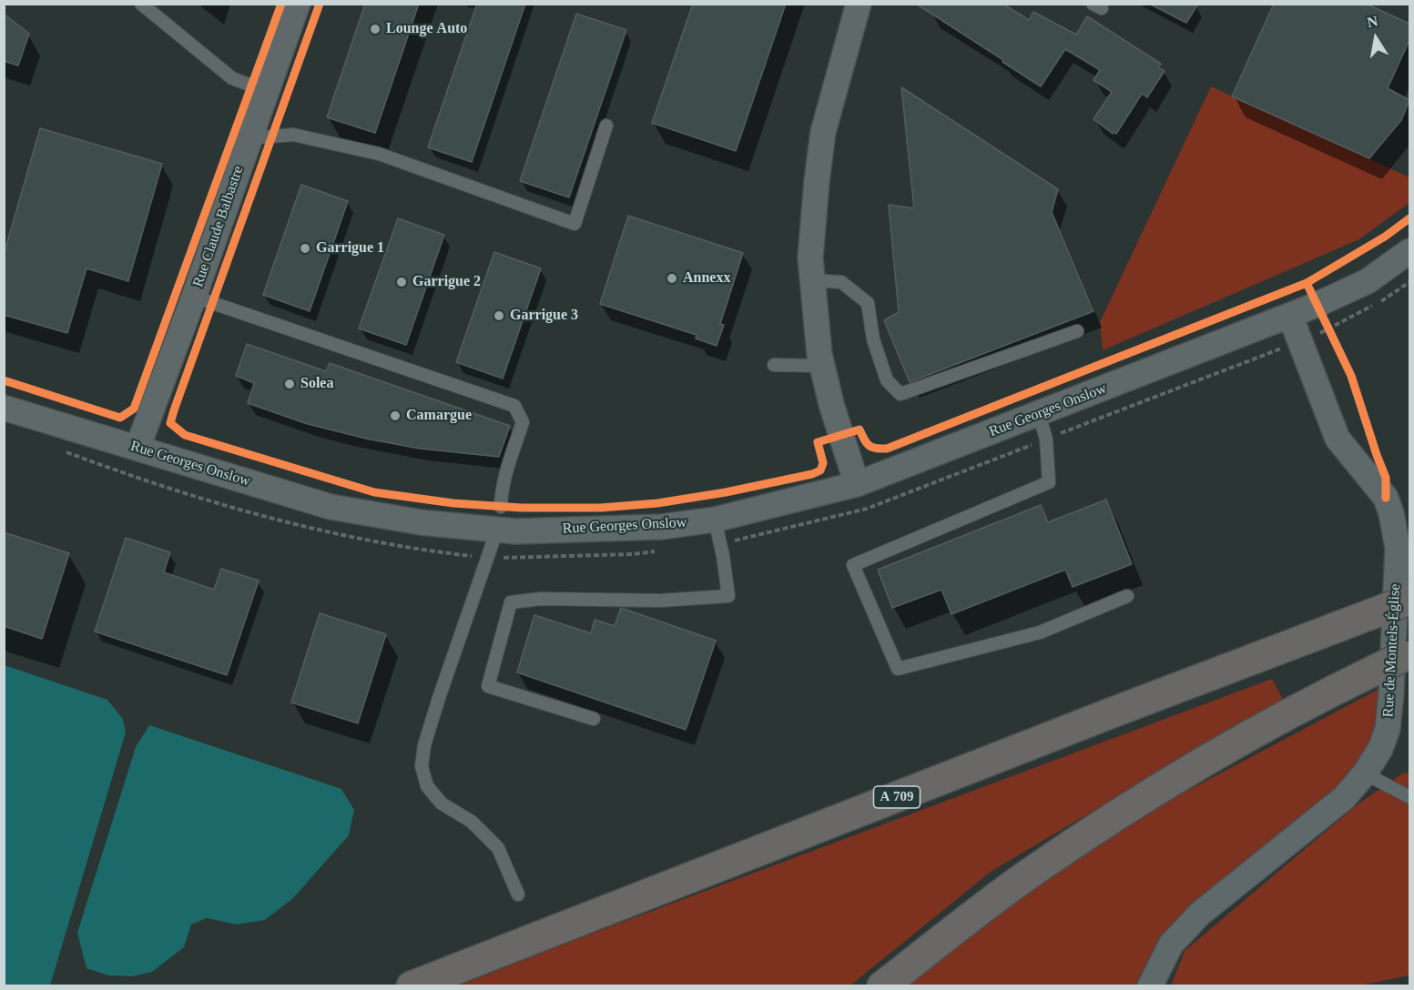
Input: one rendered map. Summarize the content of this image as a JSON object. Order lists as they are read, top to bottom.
{
  "streets": {
    "highway": ["A 709"],
    "street": ["Rue Claude Balbastre", "Rue Georges Onslow", "Rue de Montels-Église"]
  },
  "crossings": [
    ["Rue Claude Balbastre", "Rue Georges Onslow"],
    ["Rue Georges Onslow", "Rue de Montels-Église"]
  ],
  "places": [
    "Lounge Auto",
    "Garrigue 1",
    "Annexx",
    "Garrigue 2",
    "Garrigue 3",
    "Solea",
    "Camargue"
  ],
  "north": "top"
}
